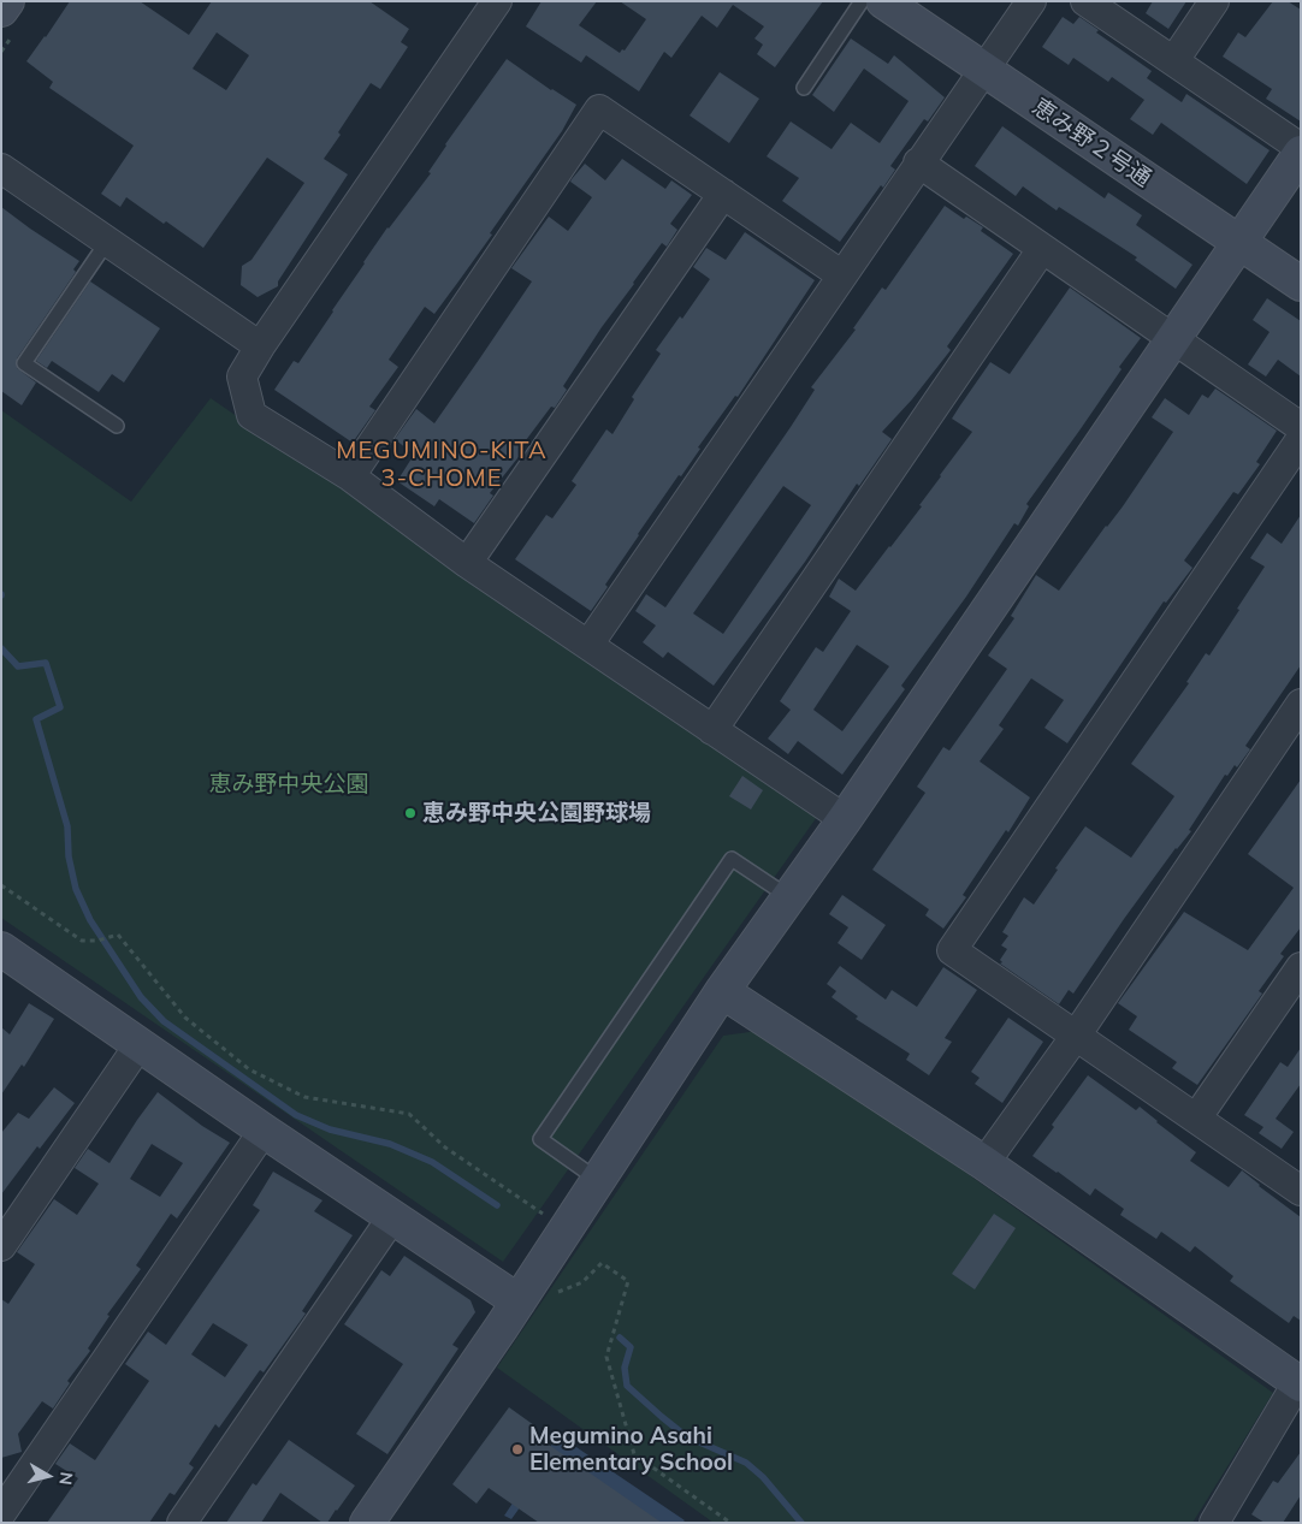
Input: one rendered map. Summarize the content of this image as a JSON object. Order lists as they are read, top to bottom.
{
  "streets": {
    "street": ["恵み野２号通"]
  },
  "districts": ["MEGUMINO-KITA 3-CHOME"],
  "parks": ["恵み野中央公園"],
  "places": ["恵み野中央公園野球場", "Megumino Asahi Elementary School"],
  "north": "right"
}
